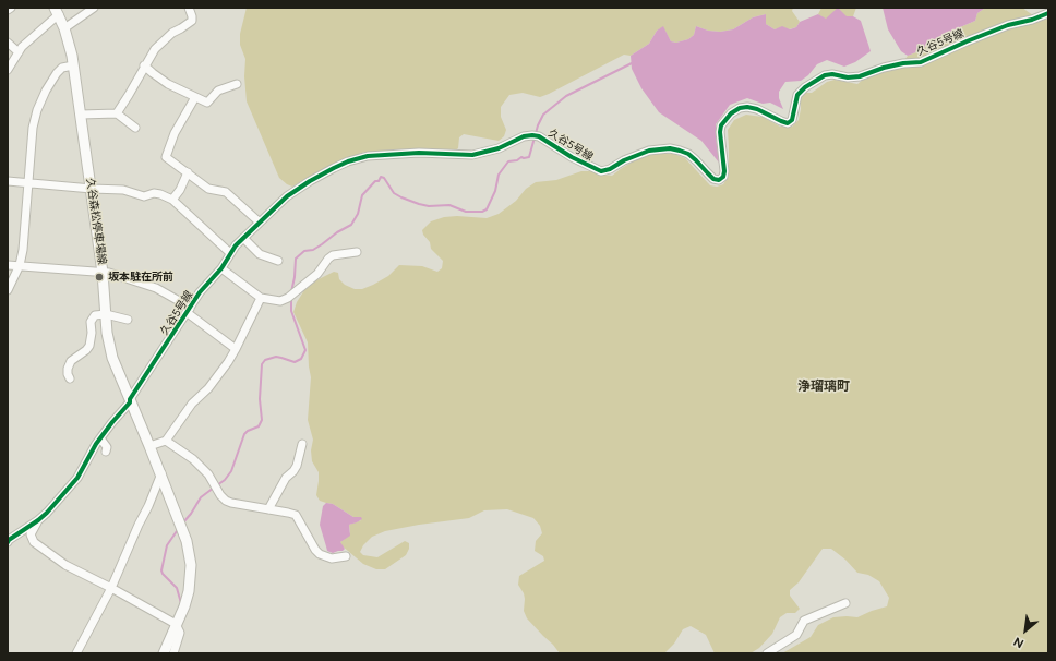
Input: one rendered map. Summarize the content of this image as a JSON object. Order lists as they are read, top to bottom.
{
  "streets": {
    "main road": ["久谷森松停車場線"],
    "street": ["久谷5号線"]
  },
  "crossings": [
    ["久谷5号線", "久谷森松停車場線"]
  ],
  "districts": ["浄瑠璃町"],
  "places": ["坂本駐在所前"],
  "north": "bottom left"
}
